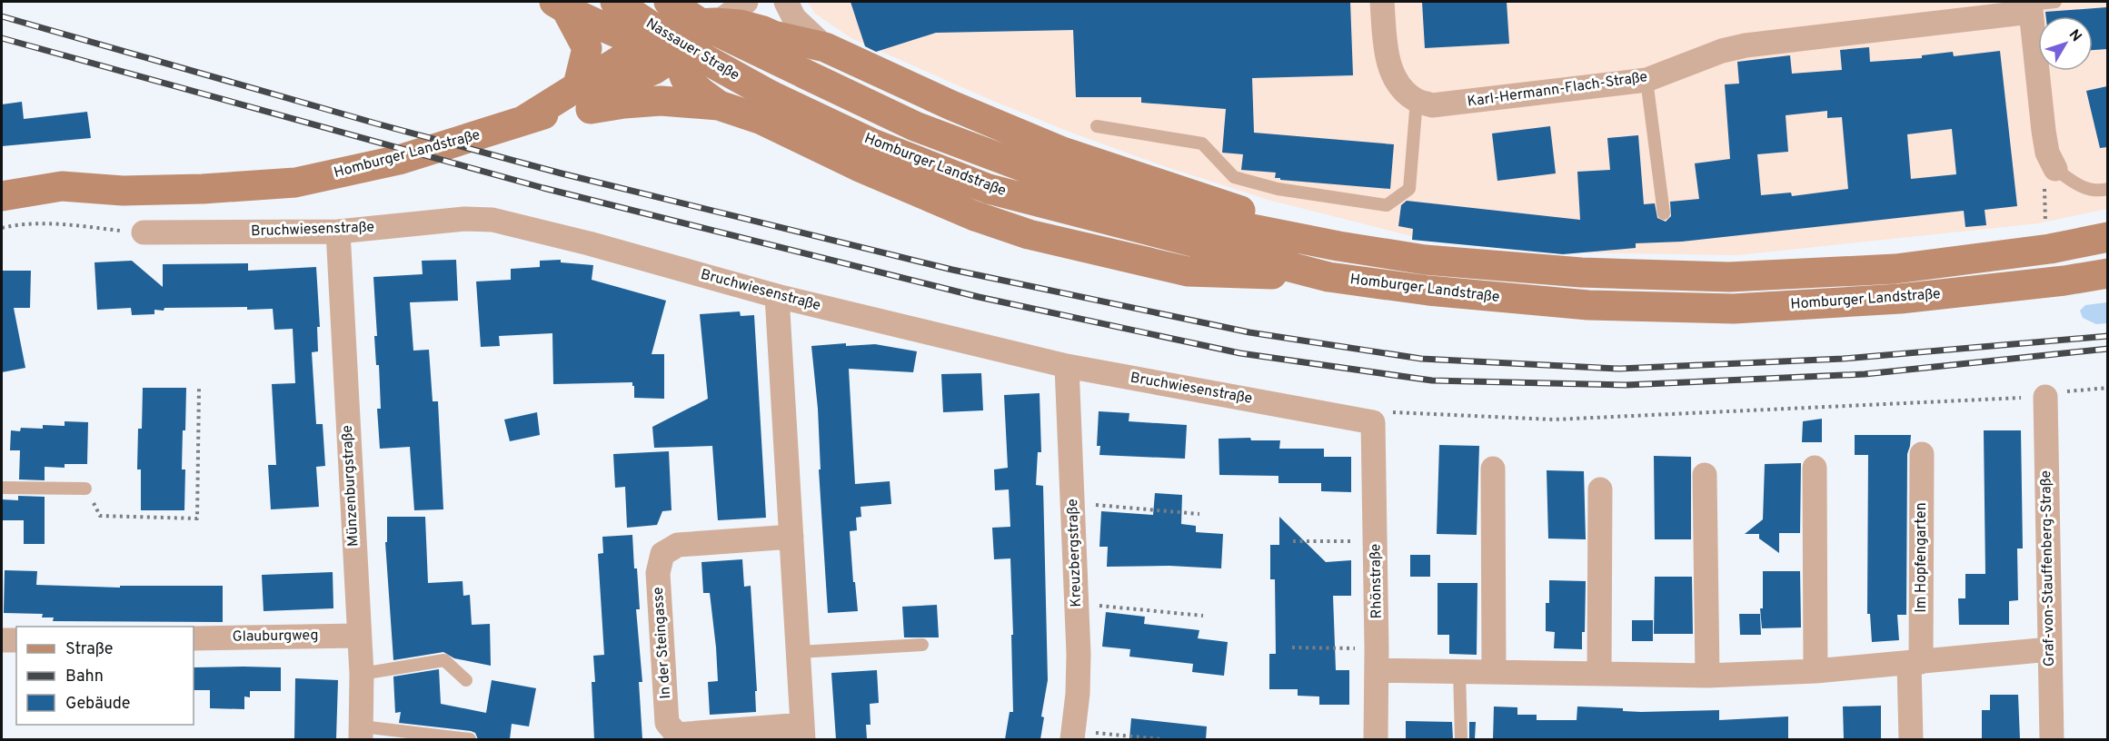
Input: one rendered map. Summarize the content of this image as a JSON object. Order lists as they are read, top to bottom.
{
  "streets": {
    "main road": ["Nassauer Straße", "Homburger Landstraße"],
    "street": [
      "Karl-Hermann-Flach-Straße",
      "Bruchwiesenstraße",
      "Münzenburgstraße",
      "Kreuzbergstraße",
      "Im Hopfengarten",
      "Graf-von-Stauffenberg-Straße",
      "Rhönstraße",
      "Glauburgweg",
      "In der Steingasse"
    ]
  },
  "crossings": [
    ["Nassauer Straße", "Homburger Landstraße"],
    ["Bruchwiesenstraße", "Münzenburgstraße"],
    ["Bruchwiesenstraße", "Kreuzbergstraße"],
    ["Bruchwiesenstraße", "Rhönstraße"],
    ["Bruchwiesenstraße", "In der Steingasse"],
    ["Münzenburgstraße", "Glauburgweg"]
  ],
  "legend": ["Straße", "Bahn", "Gebäude"],
  "north": "top right"
}
